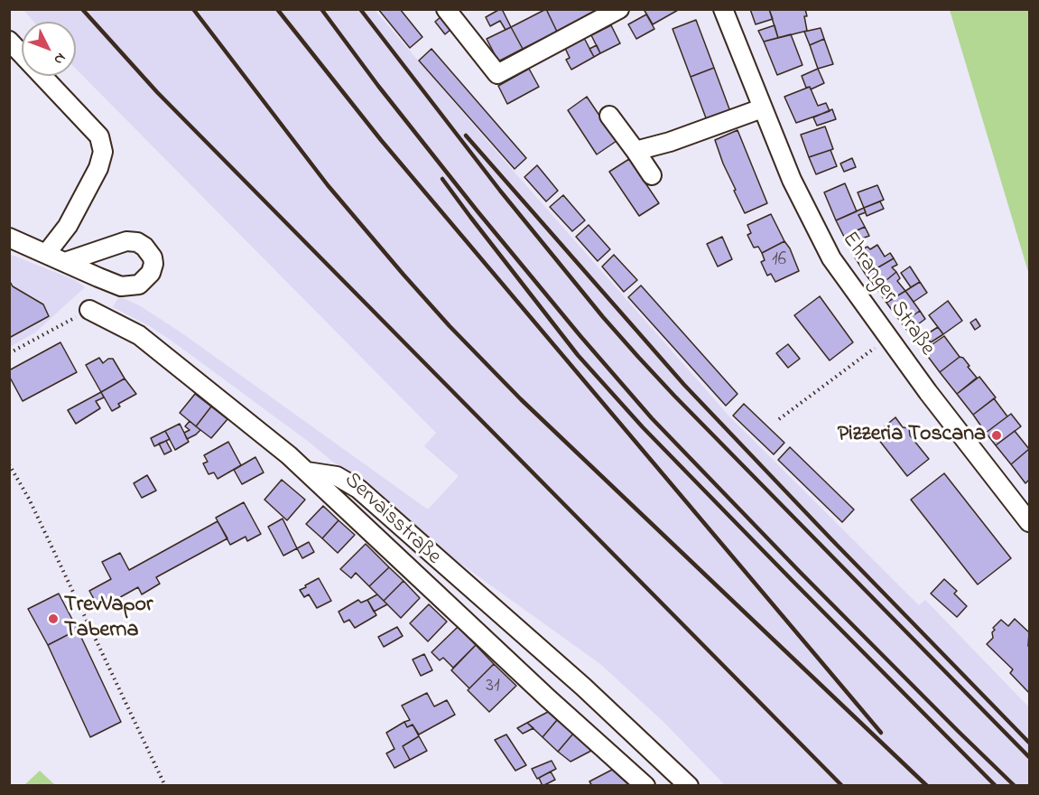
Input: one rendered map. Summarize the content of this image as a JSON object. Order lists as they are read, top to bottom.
{
  "streets": {
    "street": ["Ehranger Straße", "Servaisstraße"]
  },
  "places": ["Pizzeria Toscana", "TrevVapor Taberna"],
  "house_numbers": ["16", "31"],
  "north": "bottom right"
}
